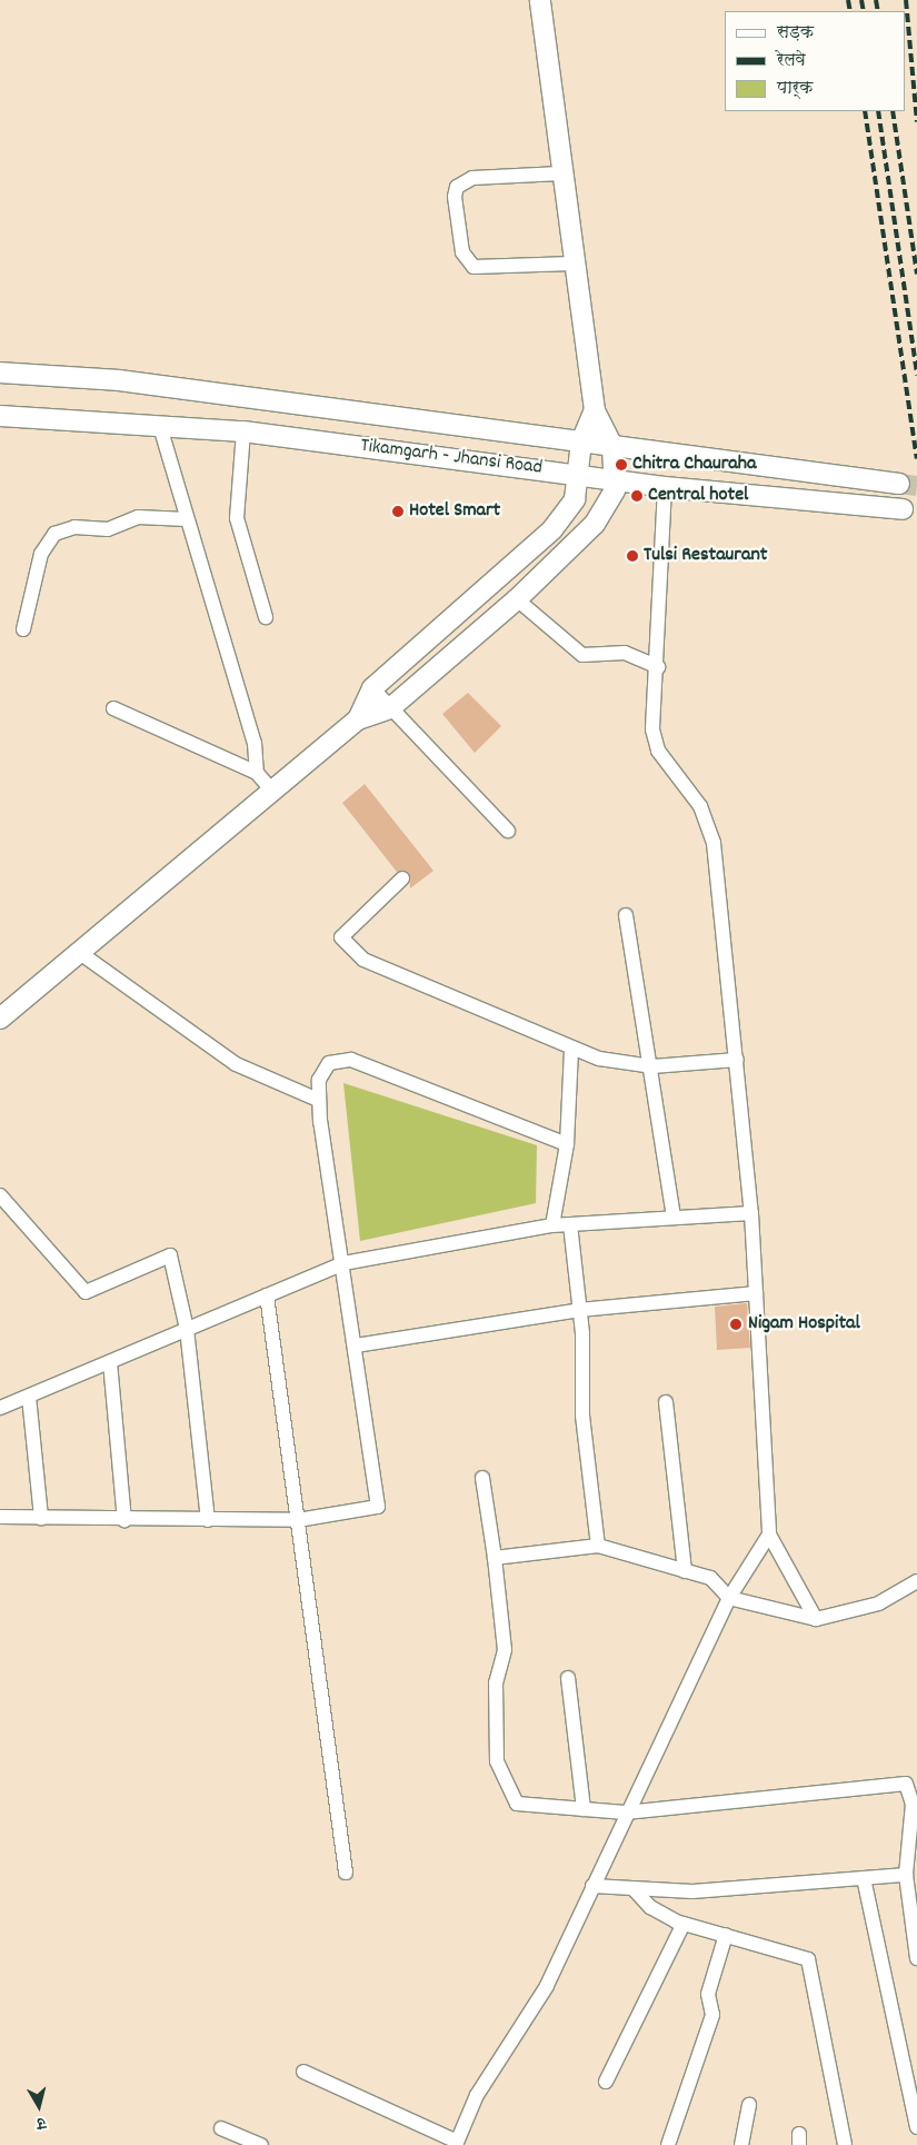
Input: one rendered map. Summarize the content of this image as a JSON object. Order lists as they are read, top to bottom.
{
  "streets": {
    "street": ["Tikamgarh - Jhansi Road"]
  },
  "places": [
    "Chitra Chauraha",
    "Central hotel",
    "Hotel Smart",
    "Tulsi Restaurant",
    "Nigam Hospital"
  ],
  "legend": ["सड़क", "रेलवे", "पार्क"],
  "north": "bottom"
}
